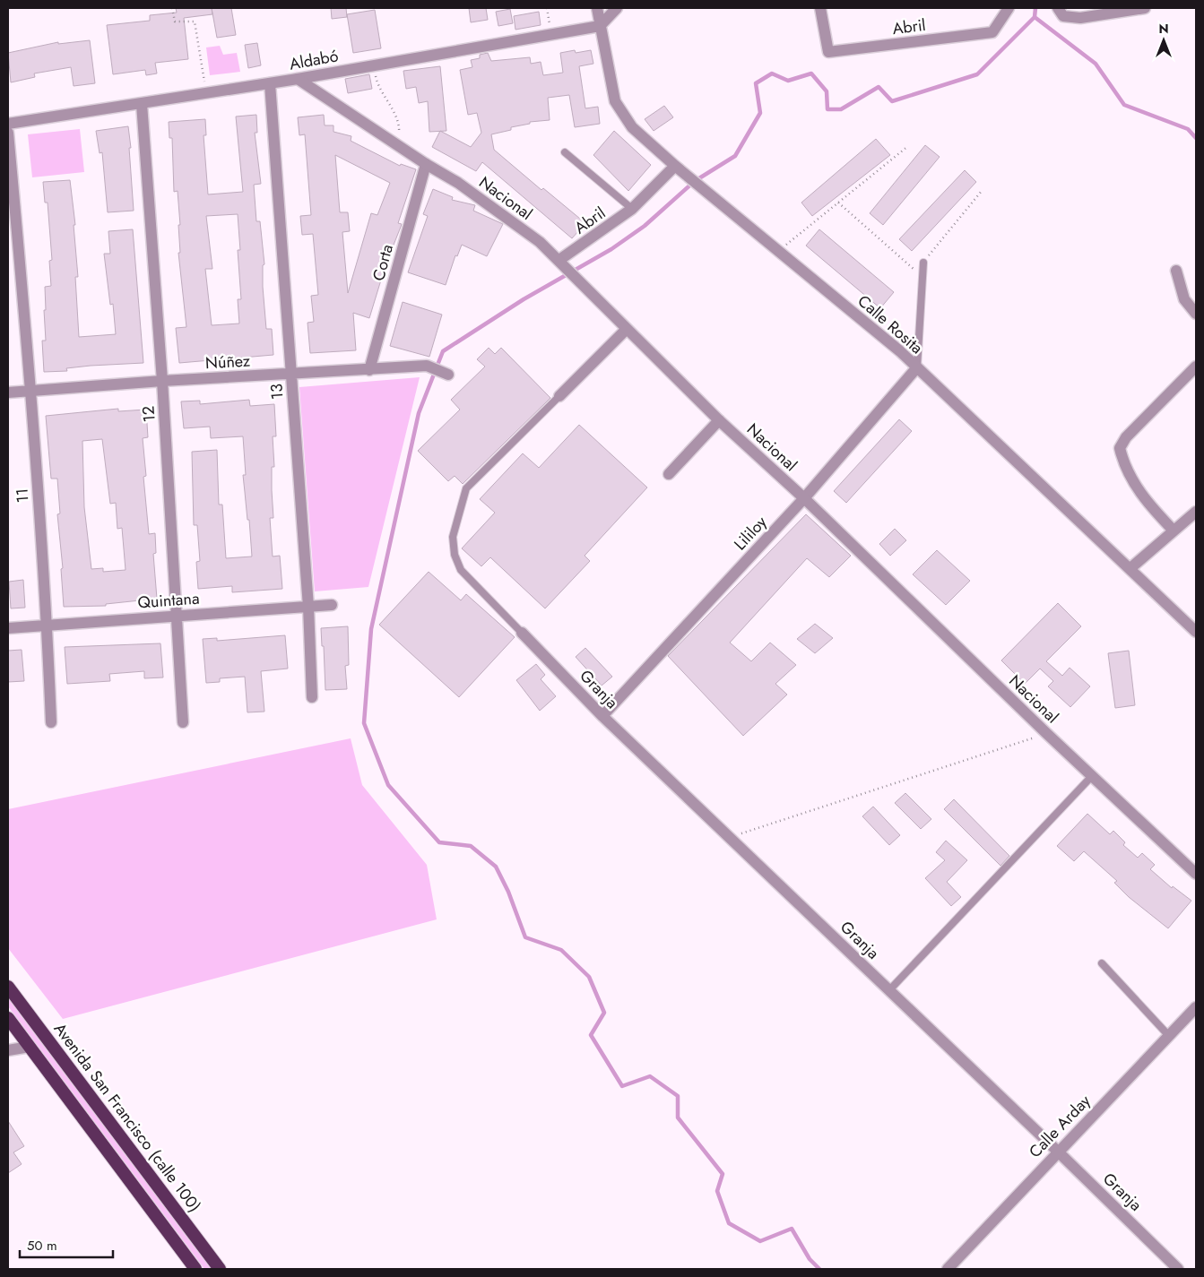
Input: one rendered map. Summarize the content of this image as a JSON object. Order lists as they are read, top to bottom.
{
  "streets": {
    "highway": ["Avenida San Francisco (calle 100)"],
    "street": [
      "Abril",
      "Aldabó",
      "Nacional",
      "Corta",
      "Calle Rosita",
      "Núñez",
      "13",
      "12",
      "11",
      "Lililoy",
      "Quintana",
      "Granja",
      "Calle Arday"
    ]
  },
  "crossings": [
    ["Abril", "Nacional"],
    ["Abril", "Calle Rosita"],
    ["Aldabó", "Nacional"],
    ["Aldabó", "Calle Rosita"],
    ["Aldabó", "13"],
    ["Aldabó", "12"],
    ["Nacional", "Corta"],
    ["Nacional", "Lililoy"],
    ["Corta", "Núñez"],
    ["Calle Rosita", "Lililoy"],
    ["Núñez", "13"],
    ["Núñez", "12"],
    ["Núñez", "11"],
    ["13", "Quintana"],
    ["12", "Quintana"],
    ["11", "Quintana"],
    ["Lililoy", "Granja"],
    ["Granja", "Calle Arday"]
  ],
  "scale_bar": "50 m",
  "north": "top"
}
